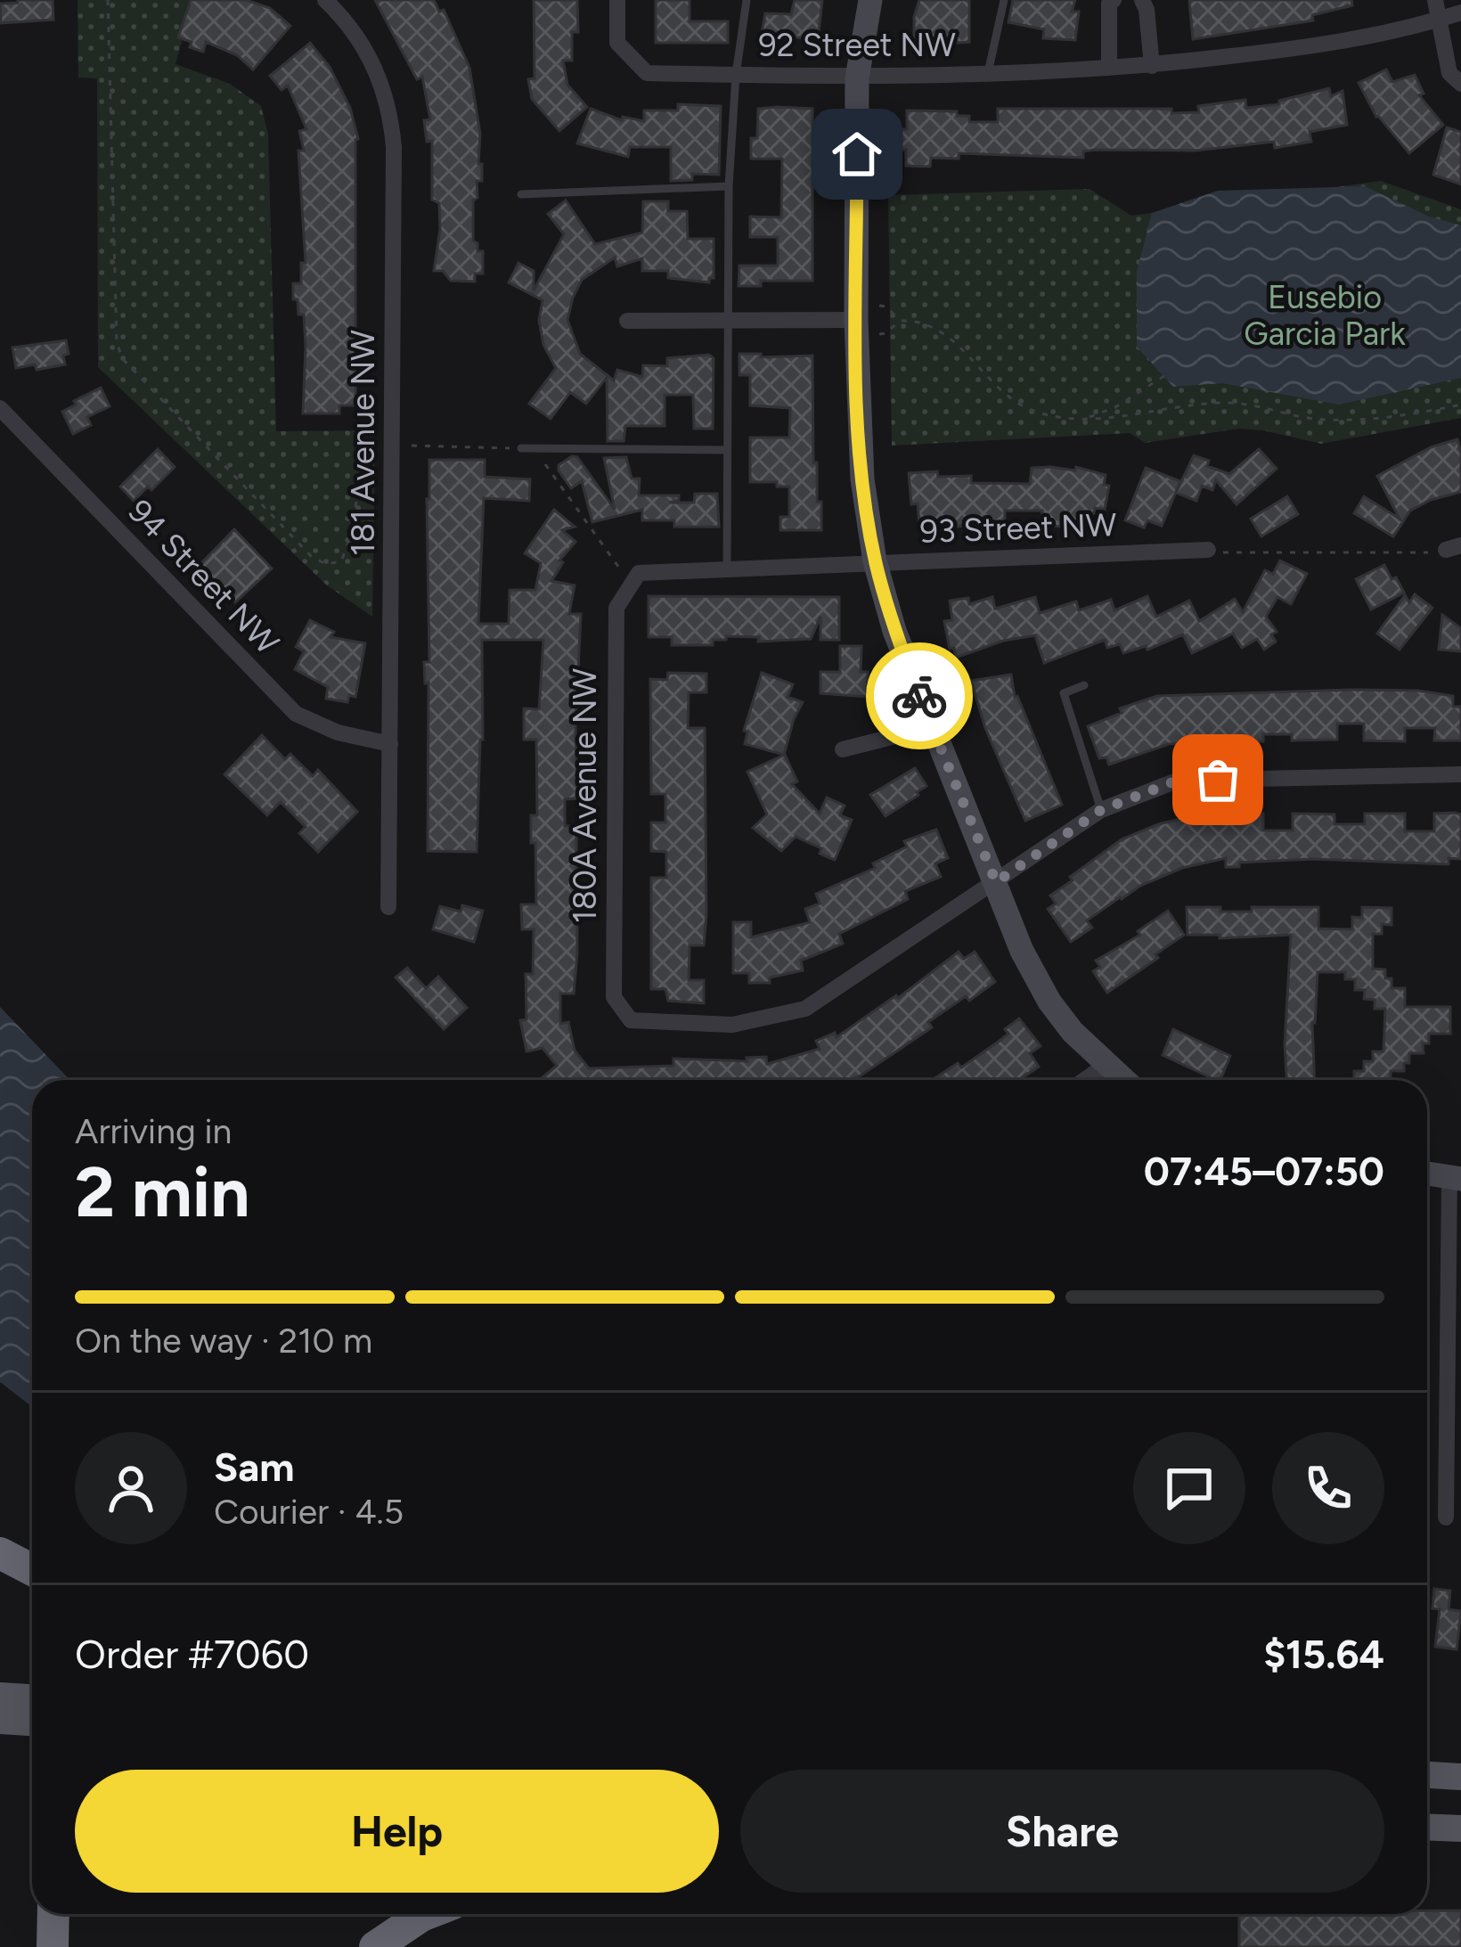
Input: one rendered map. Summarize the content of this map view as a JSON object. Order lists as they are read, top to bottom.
{
  "streets": {
    "street": [
      "92 Street NW",
      "181 Avenue NW",
      "93 Street NW",
      "94 Street NW",
      "180A Avenue NW"
    ]
  },
  "crossings": [
    ["181 Avenue NW", "94 Street NW"],
    ["93 Street NW", "180A Avenue NW"]
  ],
  "parks": ["Eusebio Garcia Park"],
  "page": {
    "heading": ["2 min", "Arriving in", "07:45–07:50"],
    "panel": [
      "Sam",
      "Courier · 4.5",
      "Order #7060",
      "$15.64"
    ],
    "bar": "On the way · 210 m",
    "buttons": ["Help", "Share"]
  }
}
